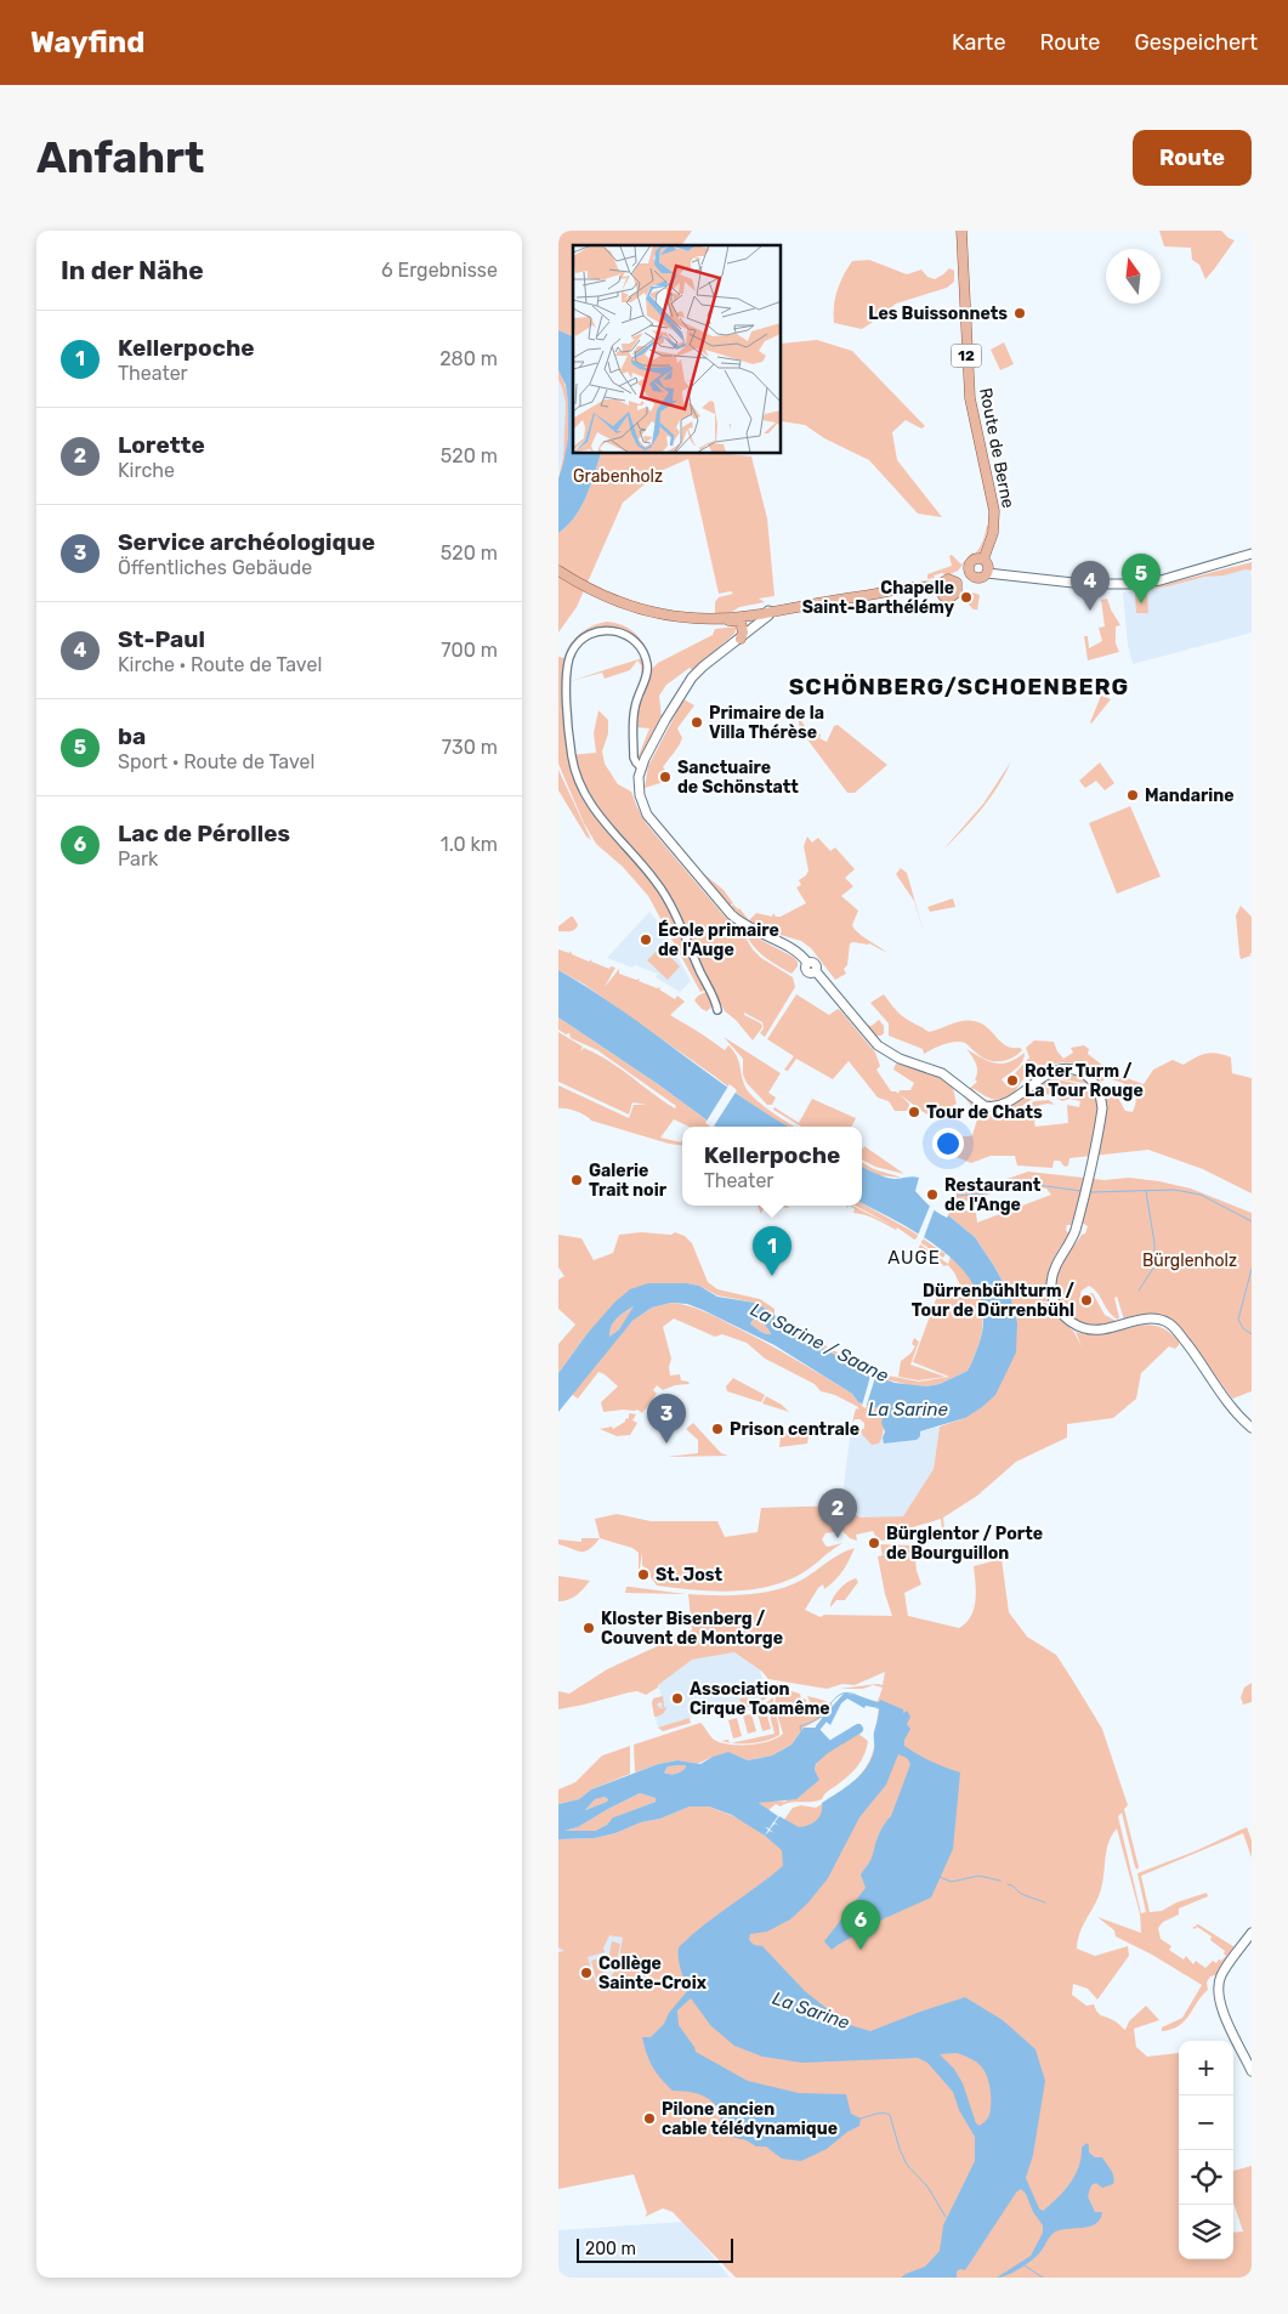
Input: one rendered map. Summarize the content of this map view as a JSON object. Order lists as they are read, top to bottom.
{
  "streets": {
    "main road": ["12", "Route de Berne"]
  },
  "crossings": [
    ["12", "Route de Berne"]
  ],
  "districts": ["SCHÖNBERG/SCHOENBERG", "AUGE"],
  "water": ["La Sarine / Saane", "La Sarine"],
  "parks": ["Grabenholz", "Bürglenholz"],
  "places": [
    "Les Buissonnets",
    "Chapelle Saint-Barthélémy",
    "Primaire de la Villa Thérèse",
    "Sanctuaire de Schönstatt",
    "Mandarine",
    "École primaire de l'Auge",
    "Roter Turm / La Tour Rouge",
    "Tour de Chats",
    "Galerie Trait noir",
    "Restaurant de l'Ange",
    "Dürrenbühlturm / Tour de Dürrenbühl",
    "Prison centrale",
    "Bürglentor / Porte de Bourguillon",
    "St. Jost",
    "Kloster Bisenberg / Couvent de Montorge",
    "Association Cirque Toamême",
    "Collège Sainte-Croix",
    "Pilone ancien cable télédynamique"
  ],
  "scale_bar": "200 m",
  "north": "top",
  "page": {
    "header": "Wayfind",
    "nav": ["Karte", "Route", "Gespeichert"],
    "buttons": "Route",
    "title": "Anfahrt",
    "heading": ["In der Nähe", "6 Ergebnisse"],
    "list": [
      {
        "mark": "1",
        "name": "Kellerpoche",
        "note": "Theater",
        "value": "280 m"
      },
      {
        "mark": "2",
        "name": "Lorette",
        "note": "Kirche",
        "value": "520 m"
      },
      {
        "mark": "3",
        "name": "Service archéologique",
        "note": "Öffentliches Gebäude",
        "value": "520 m"
      },
      {
        "mark": "4",
        "name": "St-Paul",
        "note": "Kirche · Route de Tavel",
        "value": "700 m"
      },
      {
        "mark": "5",
        "name": "ba",
        "note": "Sport · Route de Tavel",
        "value": "730 m"
      },
      {
        "mark": "6",
        "name": "Lac de Pérolles",
        "note": "Park",
        "value": "1.0 km"
      }
    ],
    "pins": [
      "5",
      "4",
      "1",
      "3",
      "2",
      "6"
    ],
    "popup": ["Kellerpoche", "Theater"],
    "map_buttons": ["+", "−"],
    "scale": "200 m"
  }
}
